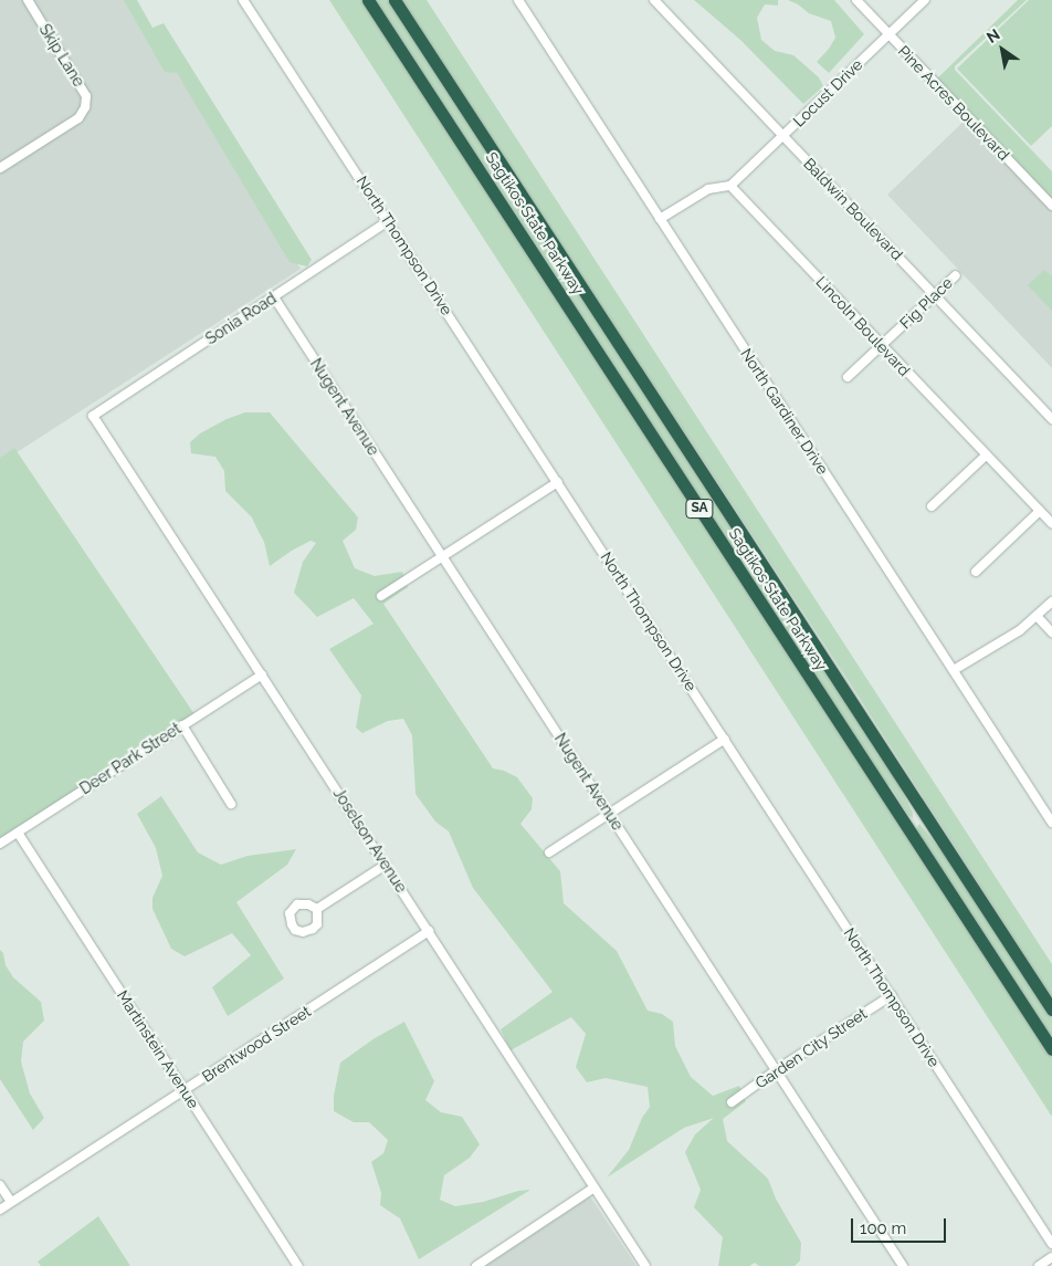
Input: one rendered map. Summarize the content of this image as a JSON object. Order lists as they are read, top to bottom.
{
  "streets": {
    "highway": ["Sagtikos State Parkway", "SA"],
    "street": [
      "Skip Lane",
      "Locust Drive",
      "Pine Acres Boulevard",
      "Baldwin Boulevard",
      "North Thompson Drive",
      "Fig Place",
      "Sonia Road",
      "Lincoln Boulevard",
      "Nugent Avenue",
      "North Gardiner Drive",
      "Deer Park Street",
      "Joselson Avenue",
      "Brentwood Street",
      "Garden City Street",
      "Martinstein Avenue"
    ]
  },
  "crossings": [
    ["Locust Drive", "Pine Acres Boulevard"],
    ["Locust Drive", "Baldwin Boulevard"],
    ["Locust Drive", "Lincoln Boulevard"],
    ["Baldwin Boulevard", "Fig Place"],
    ["North Thompson Drive", "Sonia Road"],
    ["North Thompson Drive", "Garden City Street"],
    ["Fig Place", "Lincoln Boulevard"],
    ["Sonia Road", "Nugent Avenue"],
    ["Sonia Road", "Joselson Avenue"],
    ["Nugent Avenue", "Garden City Street"],
    ["Deer Park Street", "Joselson Avenue"],
    ["Deer Park Street", "Martinstein Avenue"],
    ["Joselson Avenue", "Brentwood Street"],
    ["Brentwood Street", "Martinstein Avenue"]
  ],
  "scale_bar": "100 m",
  "north": "top left"
}
